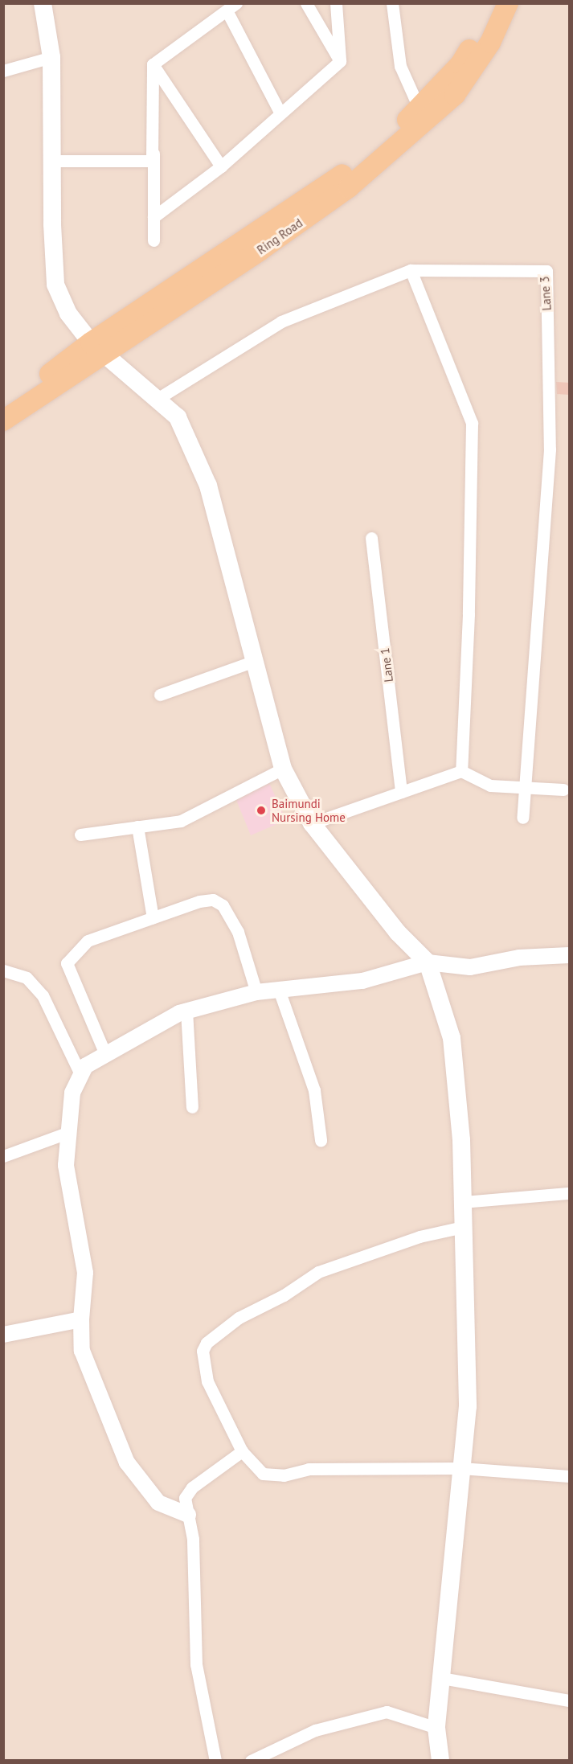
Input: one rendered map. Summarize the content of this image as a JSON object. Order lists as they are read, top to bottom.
{
  "streets": {
    "main road": ["Ring Road"],
    "street": ["Lane 3", "Lane 1"]
  },
  "places": ["Baimundi Nursing Home"]
}
